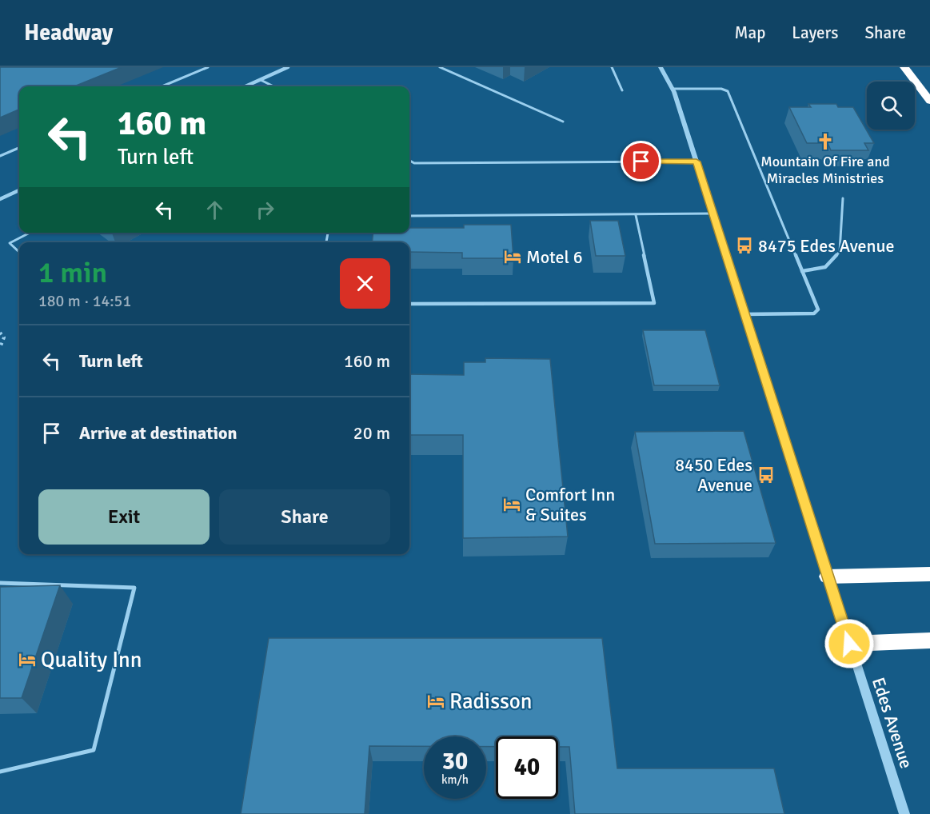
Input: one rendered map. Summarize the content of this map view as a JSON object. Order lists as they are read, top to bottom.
{
  "streets": {
    "street": ["Edes Avenue"]
  },
  "places": {
    "church": ["Mountain Of Fire and Miracles Ministries"],
    "bus stop": ["8475 Edes Avenue", "8450 Edes Avenue"],
    "hotel": [
      "Motel 6",
      "Comfort Inn & Suites",
      "Quality Inn",
      "Radisson"
    ]
  },
  "page": {
    "header": "Headway",
    "nav": ["Map", "Layers", "Share"],
    "turn": ["160 m", "Turn left"],
    "heading": ["1 min", "180 m · 14:51"],
    "list": [
      {
        "name": "Turn left",
        "value": "160 m"
      },
      {
        "name": "Arrive at destination",
        "value": "20 m"
      }
    ],
    "buttons": ["Exit", "Share"],
    "speed": "30 km/h",
    "limit": "40"
  }
}
